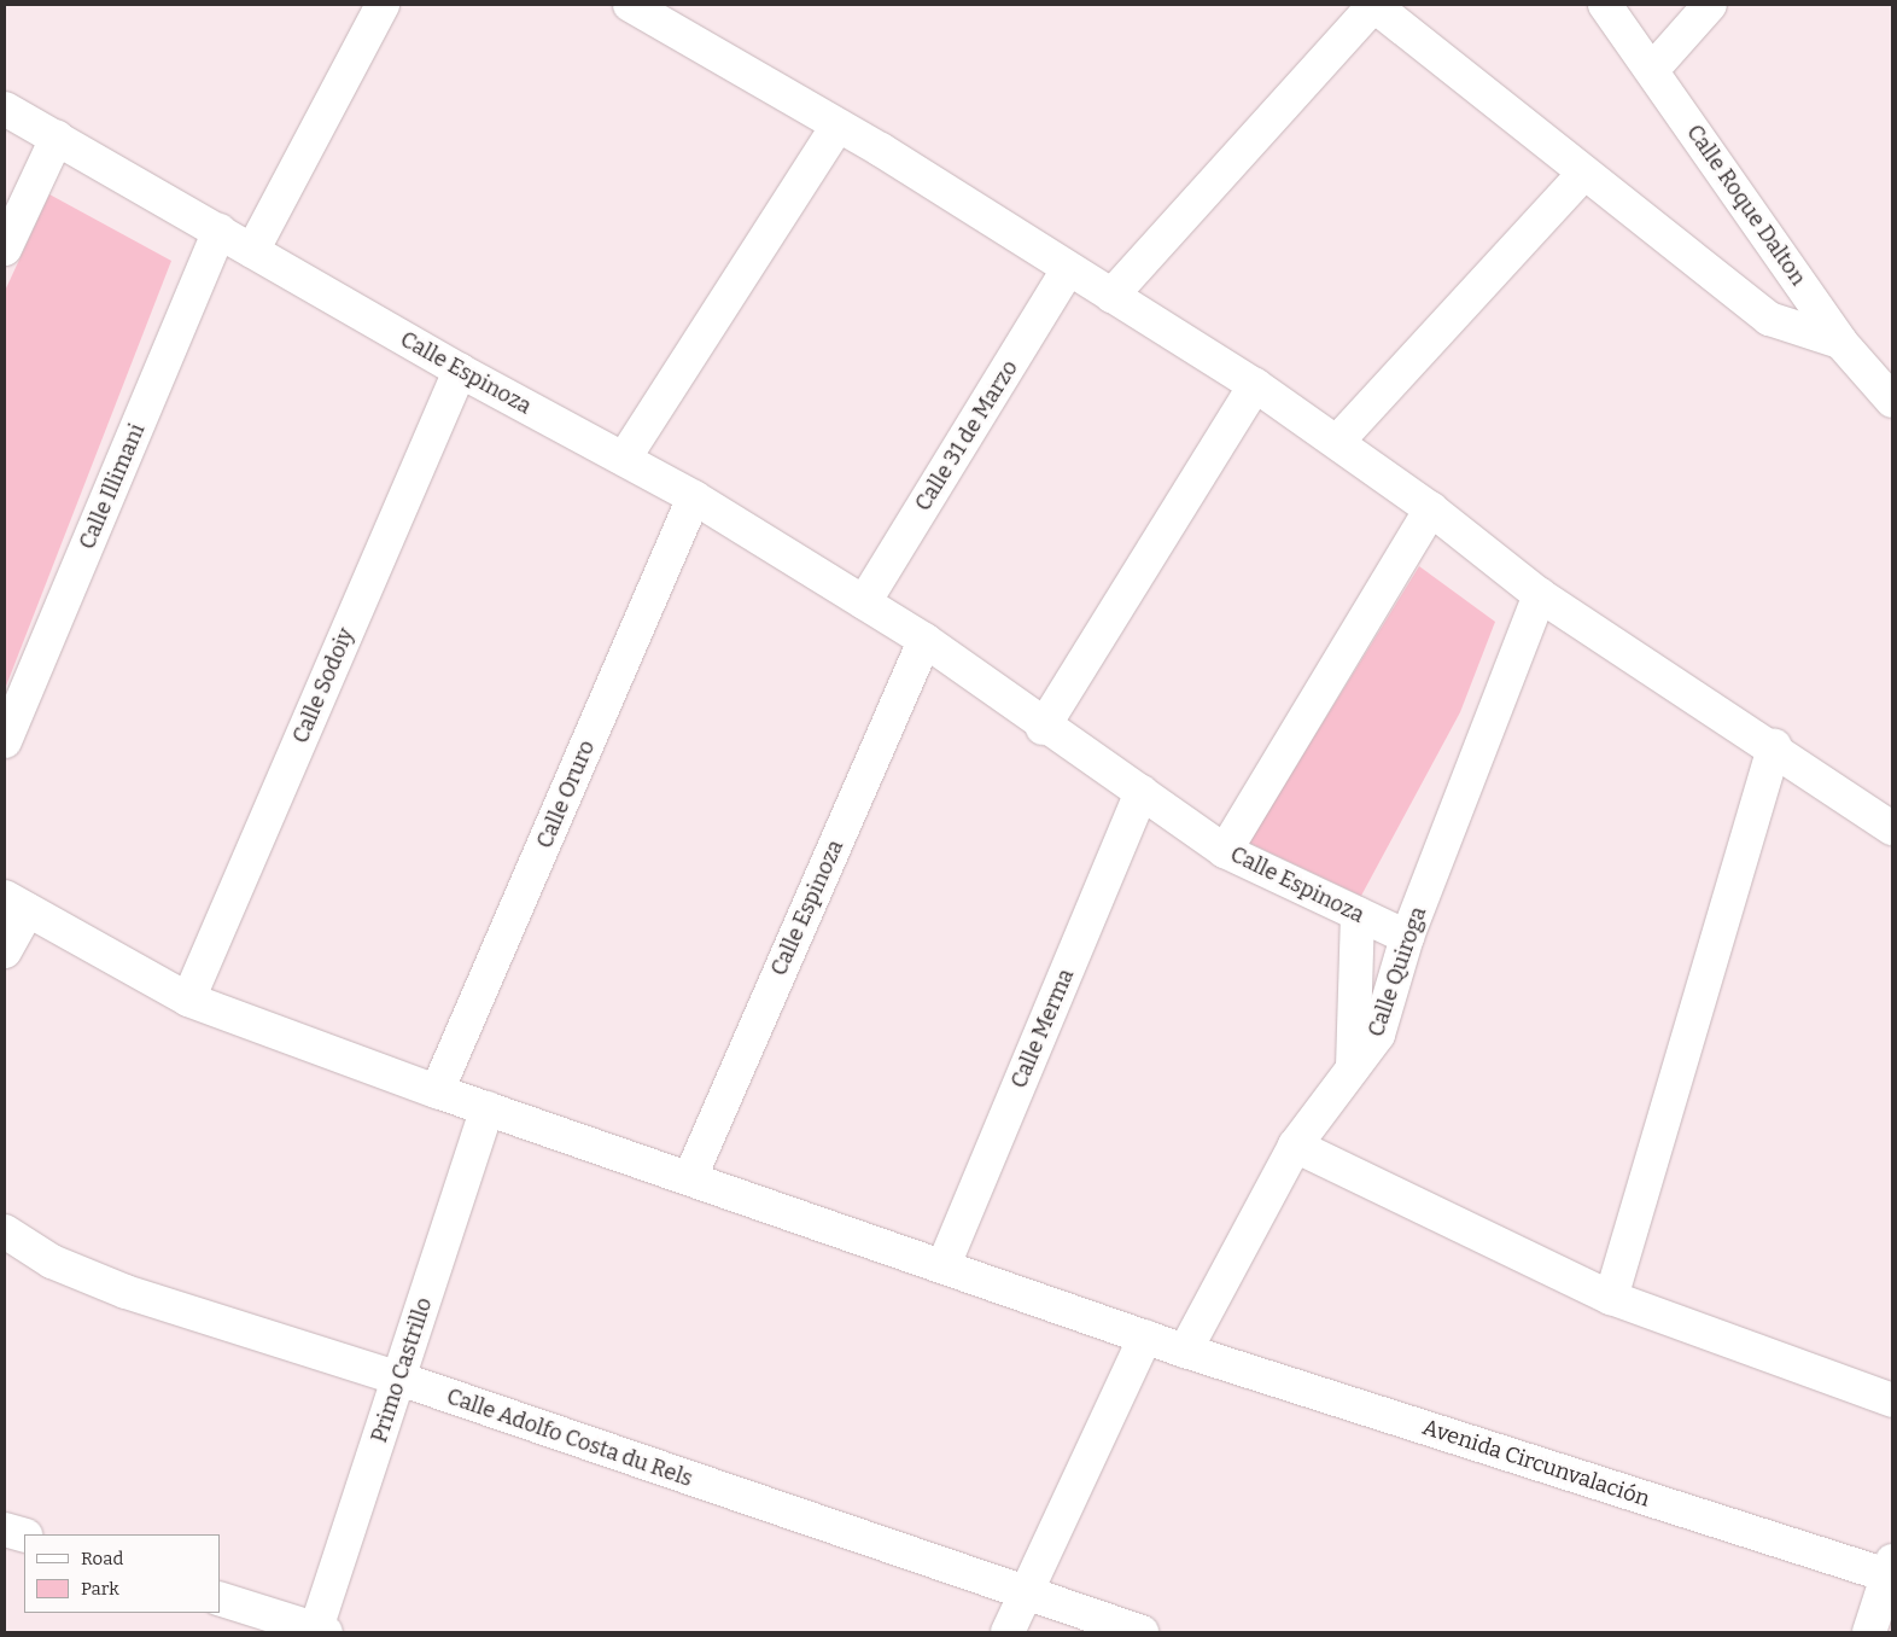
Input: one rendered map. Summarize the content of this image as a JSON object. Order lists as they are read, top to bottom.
{
  "streets": {
    "street": [
      "Calle Roque Dalton",
      "Calle Espinoza",
      "Calle 31 de Marzo",
      "Calle Illimani",
      "Calle Sodoiy",
      "Calle Oruro",
      "Calle Quiroga",
      "Calle Merma",
      "Primo Castrillo",
      "Calle Adolfo Costa du Rels",
      "Avenida Circunvalación"
    ]
  },
  "crossings": [
    ["Calle Espinoza", "Calle 31 de Marzo"],
    ["Calle Espinoza", "Calle Illimani"],
    ["Calle Espinoza", "Calle Sodoiy"],
    ["Calle Espinoza", "Calle Oruro"],
    ["Calle Espinoza", "Calle Quiroga"],
    ["Calle Espinoza", "Calle Merma"],
    ["Calle Espinoza", "Avenida Circunvalación"],
    ["Calle Sodoiy", "Avenida Circunvalación"],
    ["Calle Oruro", "Avenida Circunvalación"],
    ["Calle Quiroga", "Avenida Circunvalación"],
    ["Calle Merma", "Avenida Circunvalación"],
    ["Primo Castrillo", "Calle Adolfo Costa du Rels"],
    ["Primo Castrillo", "Avenida Circunvalación"]
  ],
  "legend": ["Road", "Park"]
}
